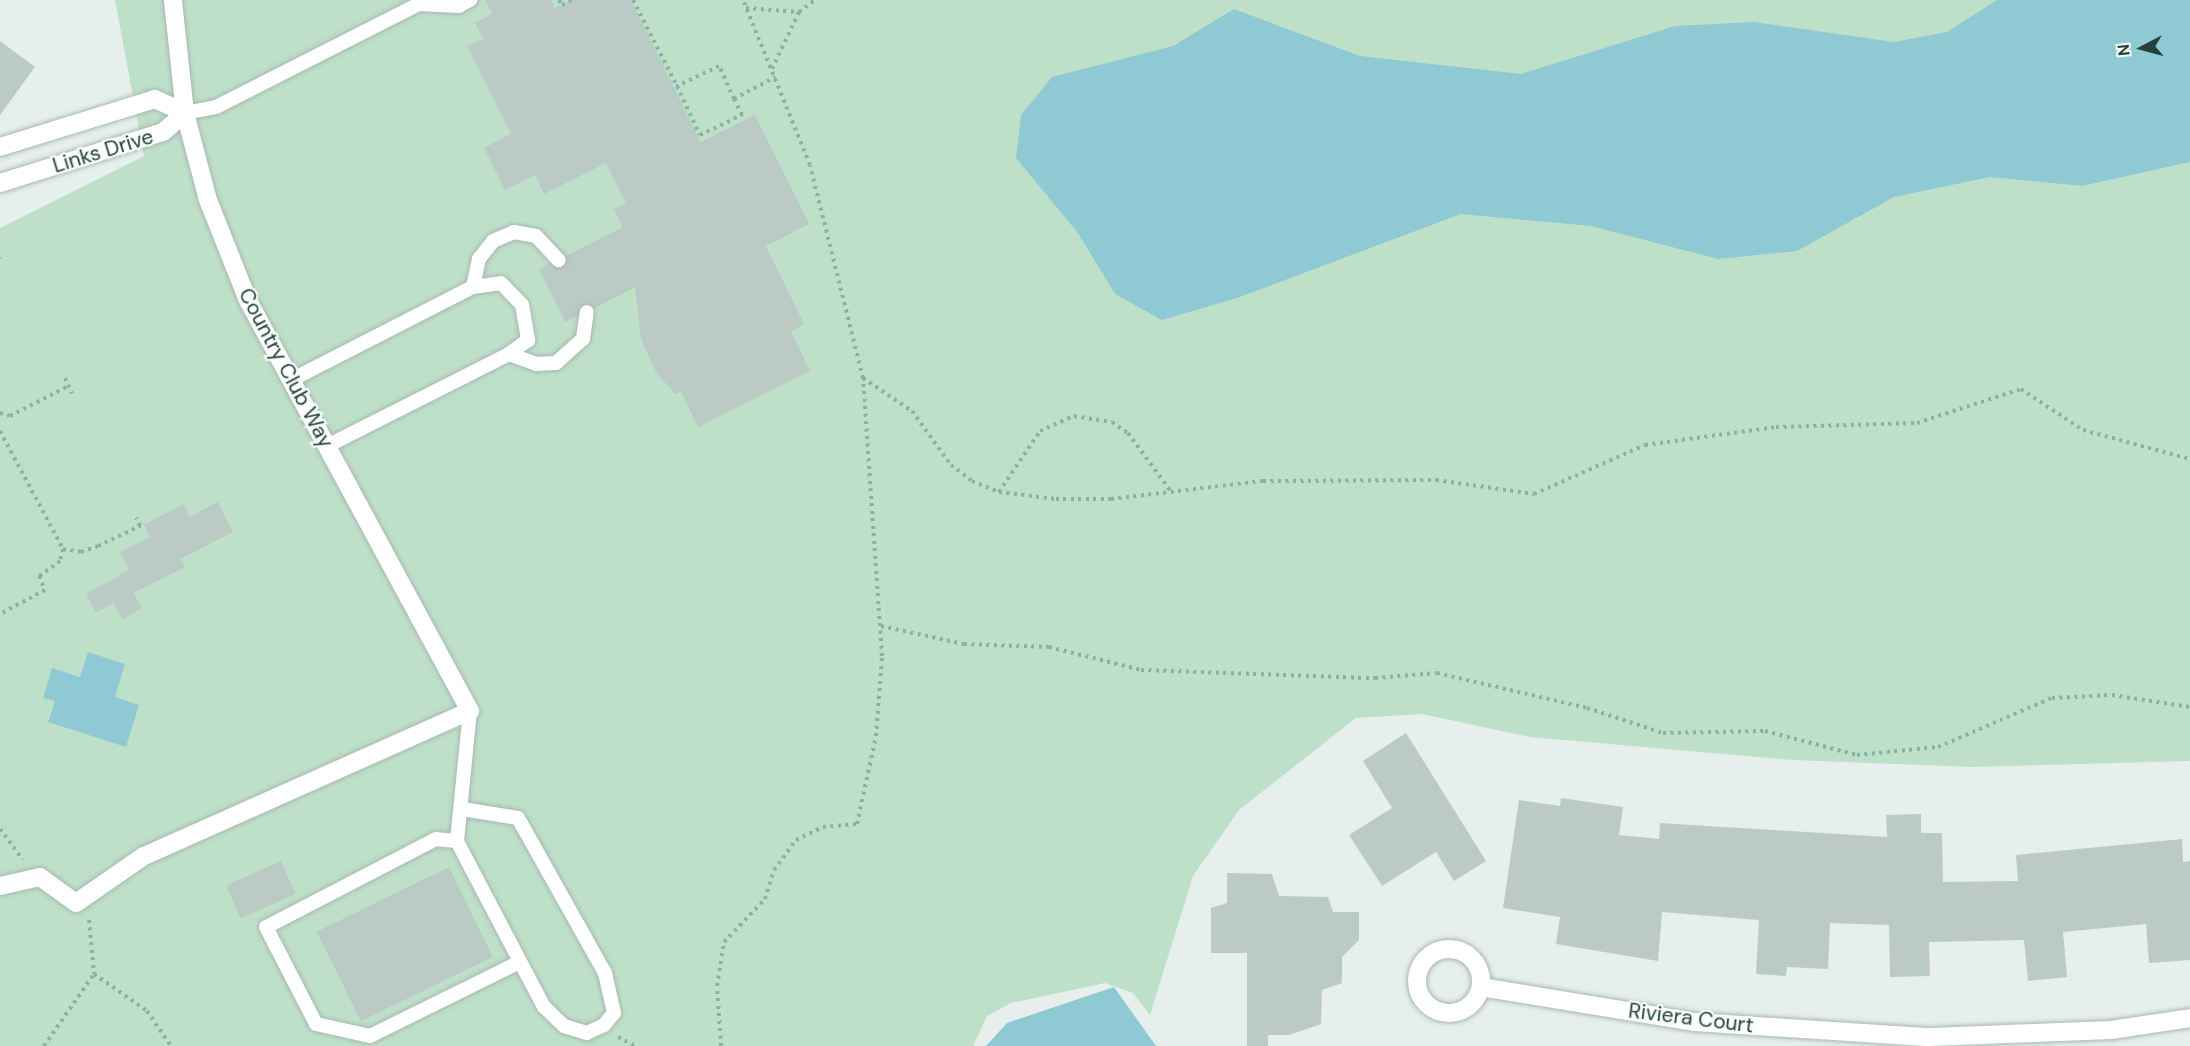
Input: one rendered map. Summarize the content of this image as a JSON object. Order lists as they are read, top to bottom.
{
  "streets": {
    "street": ["Links Drive", "Country Club Way", "Riviera Court"]
  },
  "crossings": [
    ["Links Drive", "Country Club Way"]
  ],
  "north": "left"
}
